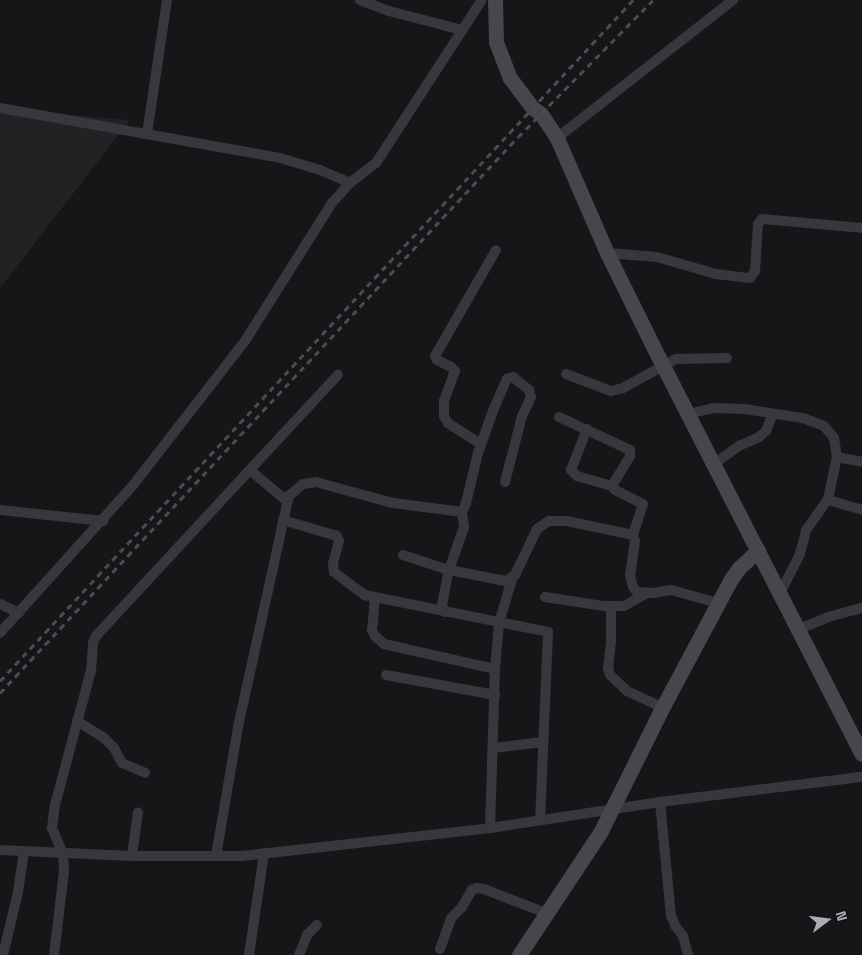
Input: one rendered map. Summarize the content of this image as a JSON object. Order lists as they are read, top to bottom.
{
  "north": "right"
}
